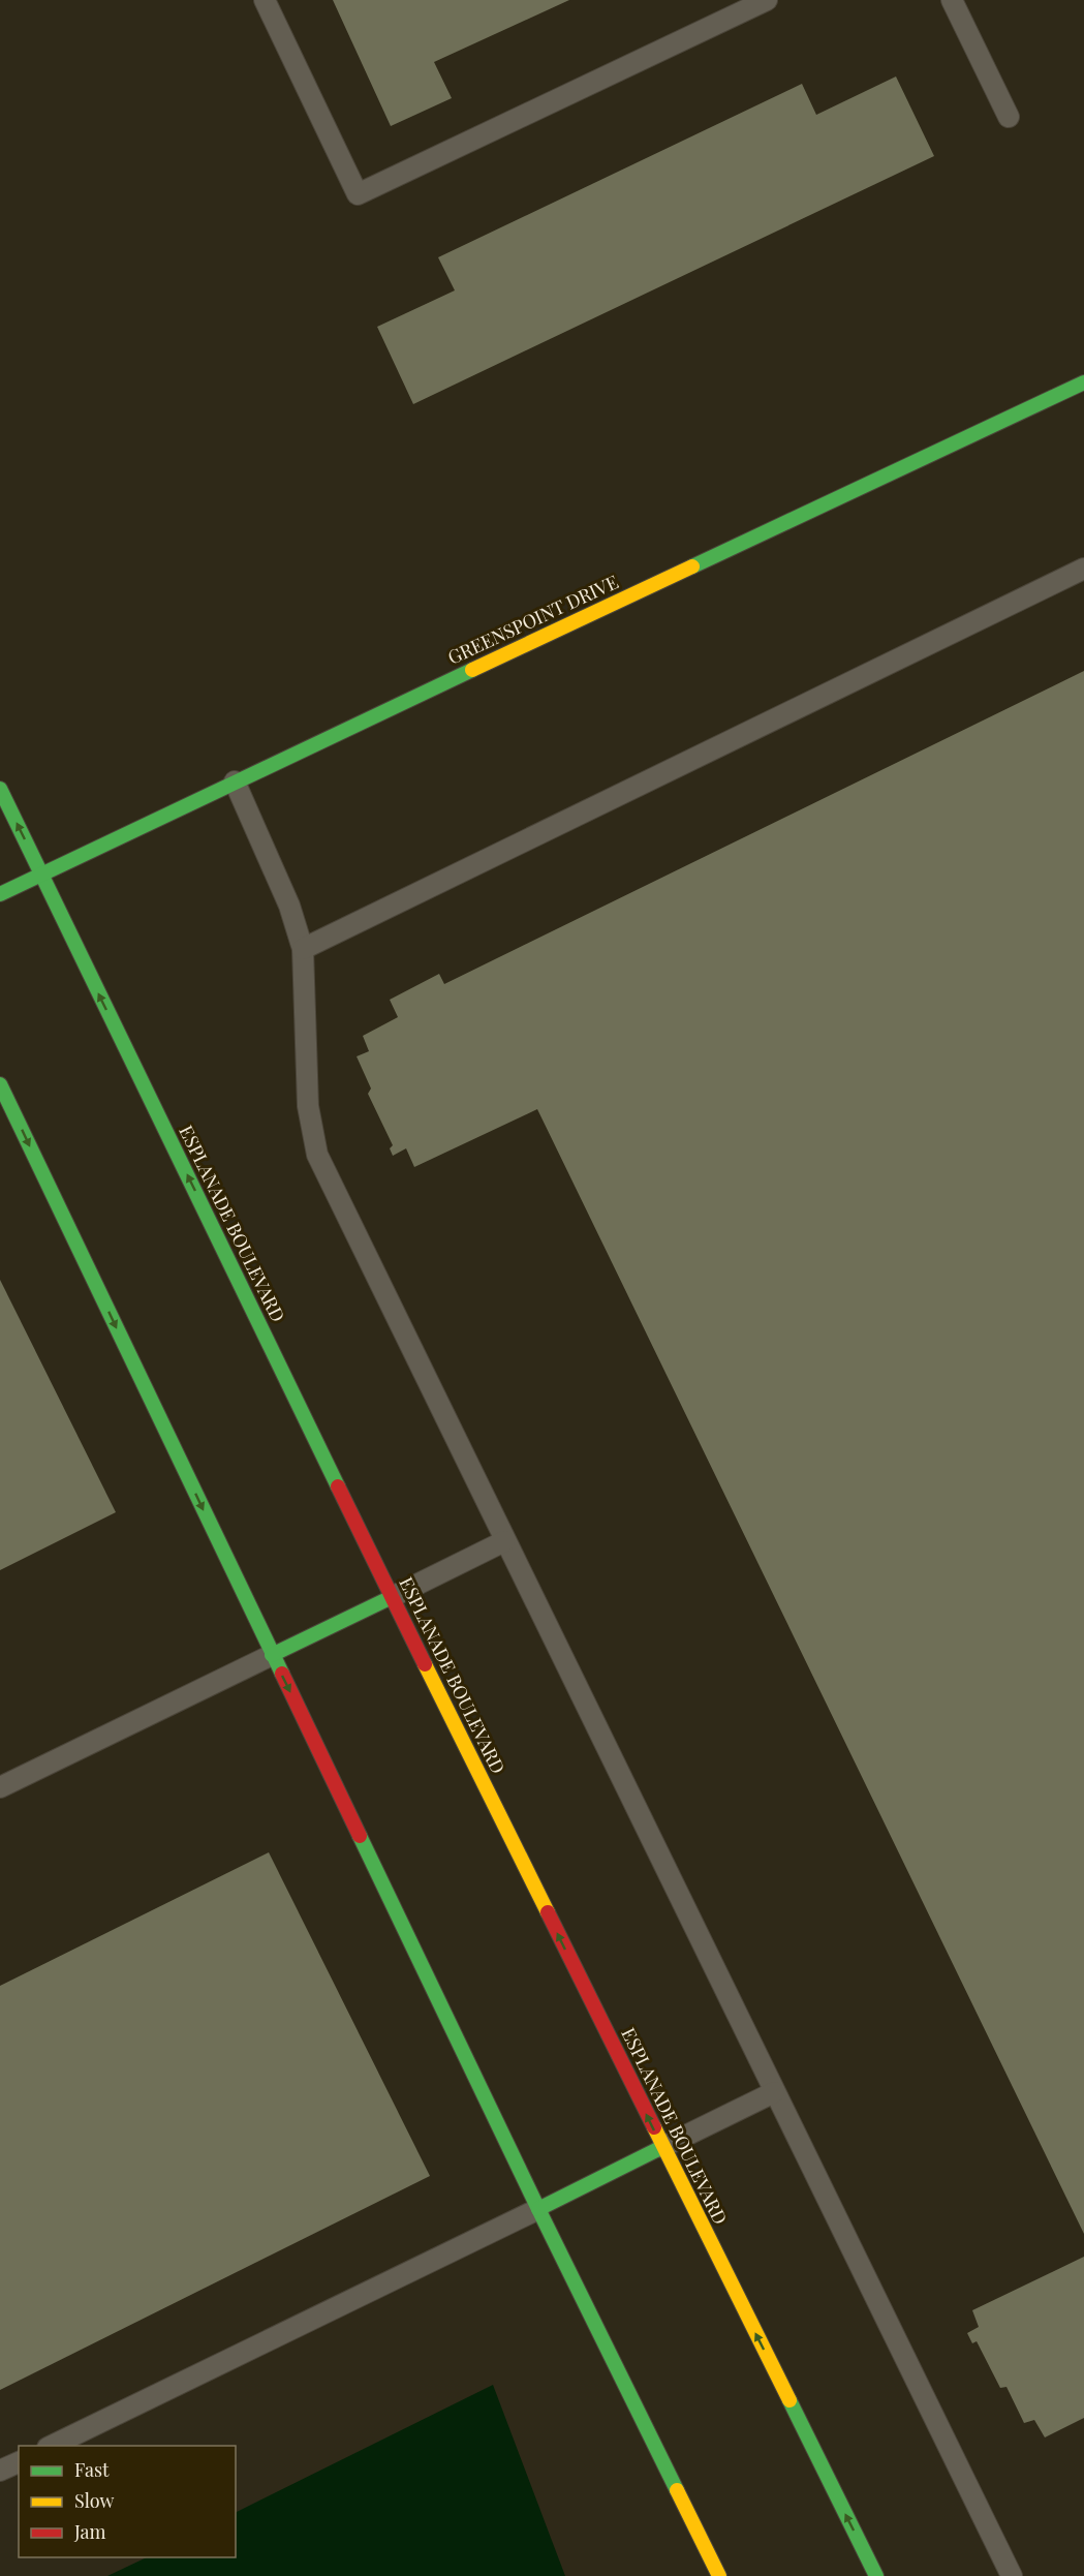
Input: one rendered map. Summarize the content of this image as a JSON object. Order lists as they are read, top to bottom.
{
  "streets": {
    "street": ["GREENSPOINT DRIVE", "ESPLANADE BOULEVARD"]
  },
  "crossings": [
    ["GREENSPOINT DRIVE", "ESPLANADE BOULEVARD"]
  ],
  "one_way": ["ESPLANADE BOULEVARD"],
  "legend": ["Fast", "Slow", "Jam"]
}
